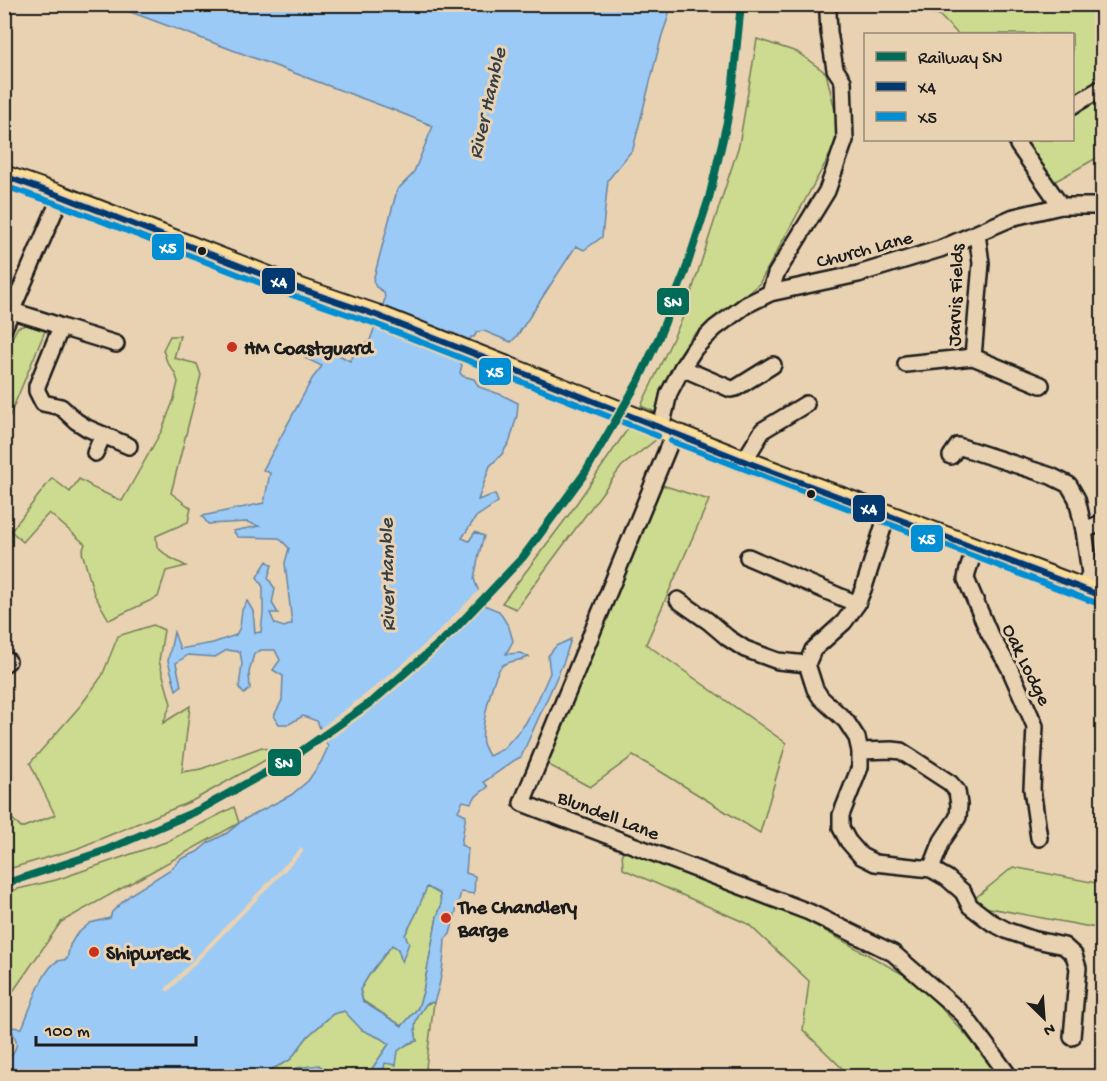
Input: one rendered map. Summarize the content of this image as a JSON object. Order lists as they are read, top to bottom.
{
  "streets": {
    "street": [
      "Church Lane",
      "Jarvis Fields",
      "Oak Lodge",
      "Blundell Lane"
    ]
  },
  "crossings": [
    ["Church Lane", "Jarvis Fields"],
    ["Church Lane", "Blundell Lane"]
  ],
  "water": ["River Hamble"],
  "places": ["HM Coastguard", "The Chandlery Barge", "Shipwreck"],
  "lines": ["rail line SN", "transit line X4", "transit line X5"],
  "legend": ["Railway SN", "X4", "X5"],
  "scale_bar": "100 m",
  "north": "bottom right"
}
